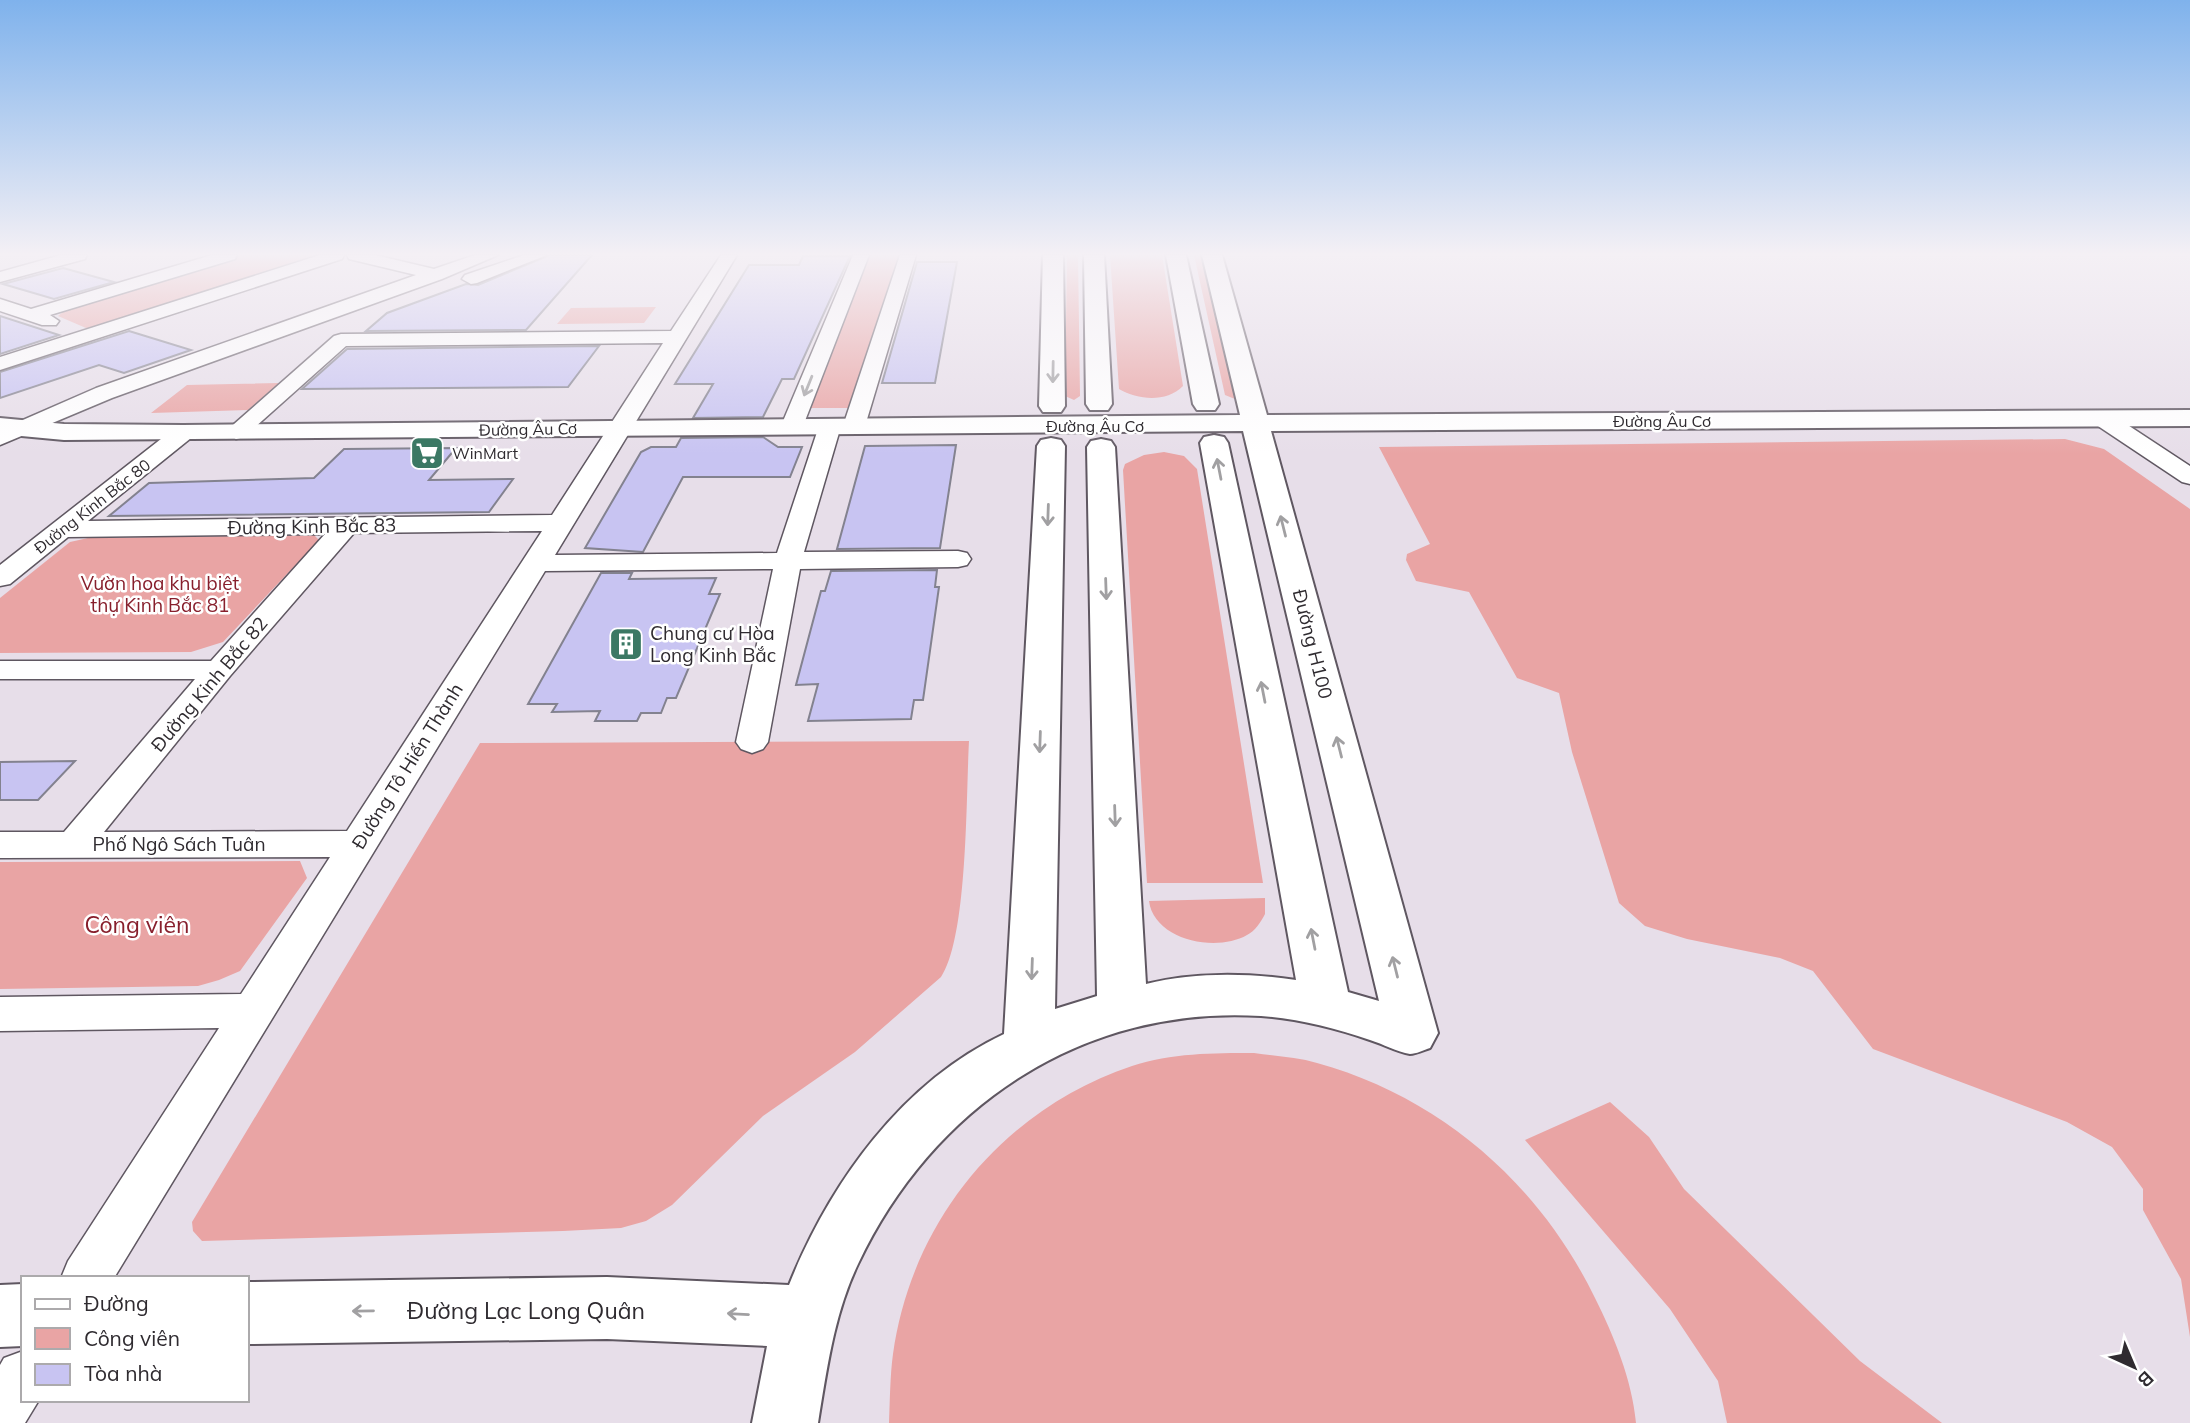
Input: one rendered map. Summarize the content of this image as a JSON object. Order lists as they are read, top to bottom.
{
  "streets": {
    "main road": ["Đường Âu Cơ", "Đường H100", "Đường Lạc Long Quân"],
    "street": [
      "Đường Kinh Bắc 80",
      "Đường Kinh Bắc 83",
      "Đường Kinh Bắc 82",
      "Đường Tô Hiến Thành",
      "Phố Ngô Sách Tuân"
    ]
  },
  "crossings": [
    ["Đường Âu Cơ", "Đường Kinh Bắc 80"],
    ["Đường Âu Cơ", "Đường H100"],
    ["Đường Âu Cơ", "Đường Tô Hiến Thành"],
    ["Đường Kinh Bắc 80", "Đường Kinh Bắc 83"],
    ["Đường Kinh Bắc 83", "Đường Kinh Bắc 82"],
    ["Đường Kinh Bắc 83", "Đường Tô Hiến Thành"],
    ["Đường Kinh Bắc 82", "Phố Ngô Sách Tuân"],
    ["Đường Tô Hiến Thành", "Phố Ngô Sách Tuân"]
  ],
  "one_way": ["Đường Lạc Long Quân"],
  "parks": ["Vườn hoa khu biệt thự Kinh Bắc 81", "Công viên"],
  "places": {
    "supermarket": ["WinMart"],
    "building": ["Chung cư Hòa Long Kinh Bắc"]
  },
  "legend": ["Đường", "Công viên", "Tòa nhà"],
  "north": "bottom right"
}
